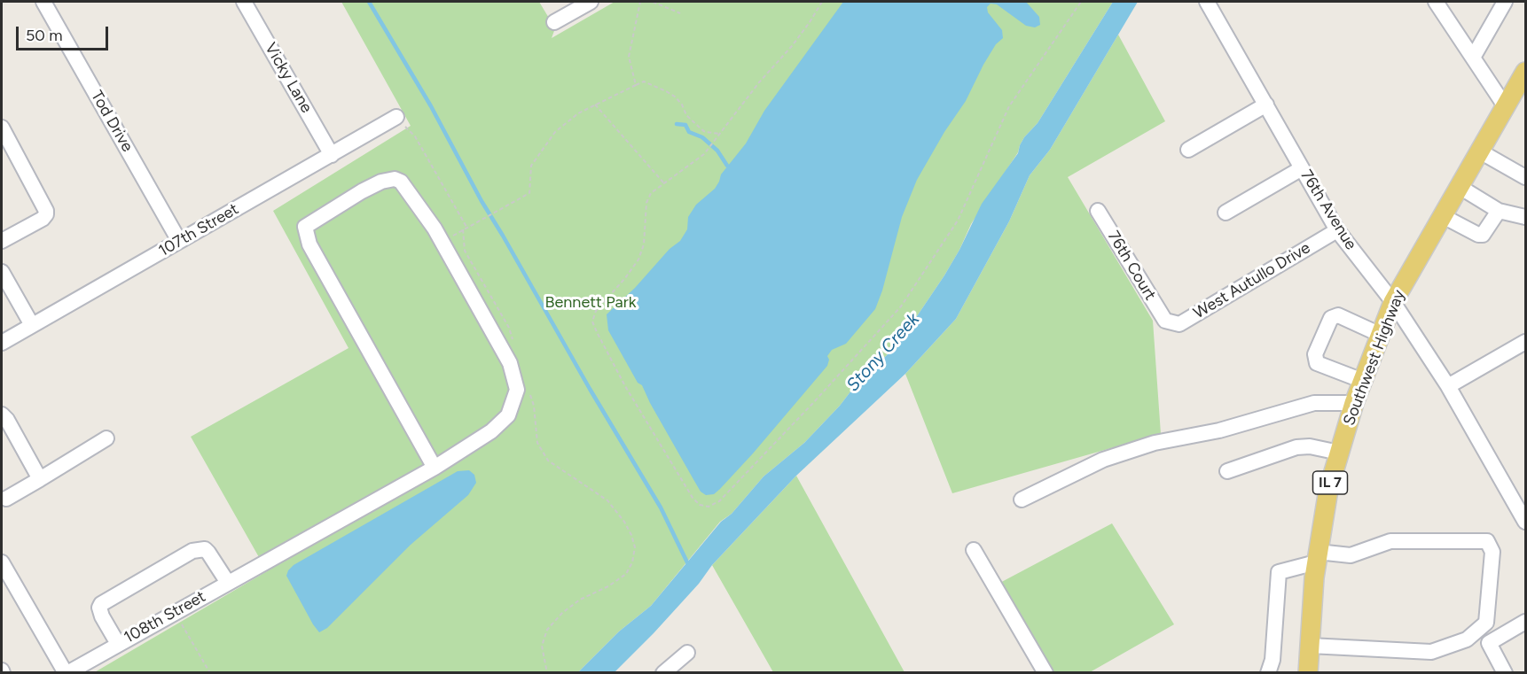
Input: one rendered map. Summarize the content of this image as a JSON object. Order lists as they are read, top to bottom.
{
  "streets": {
    "main road": ["Southwest Highway", "IL 7"],
    "street": [
      "Vicky Lane",
      "Tod Drive",
      "76th Avenue",
      "107th Street",
      "76th Court",
      "West Autullo Drive",
      "108th Street"
    ]
  },
  "crossings": [
    ["Vicky Lane", "107th Street"],
    ["Tod Drive", "107th Street"],
    ["76th Avenue", "West Autullo Drive"],
    ["76th Avenue", "Southwest Highway"],
    ["76th Court", "West Autullo Drive"]
  ],
  "water": ["Stony Creek"],
  "parks": ["Bennett Park"],
  "scale_bar": "50 m"
}
